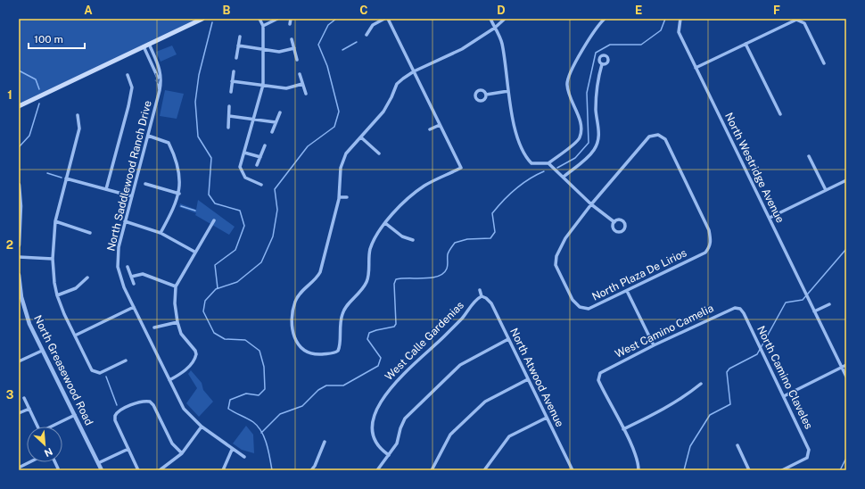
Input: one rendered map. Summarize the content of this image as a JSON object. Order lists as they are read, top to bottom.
{
  "streets": {
    "street": [
      "North Westridge Avenue",
      "North Saddlewood Ranch Drive",
      "North Plaza De Lirios",
      "West Camino Camelia",
      "West Calle Gardenias",
      "North Greasewood Road",
      "North Atwood Avenue",
      "North Camino Claveles"
    ]
  },
  "crossings": [
    ["West Camino Camelia", "North Camino Claveles"],
    ["West Calle Gardenias", "North Atwood Avenue"]
  ],
  "scale_bar": "100 m",
  "north": "bottom right",
  "grid": {
    "columns": [
      "A",
      "B",
      "C",
      "D",
      "E",
      "F"
    ],
    "rows": ["1", "2", "3"]
  }
}
